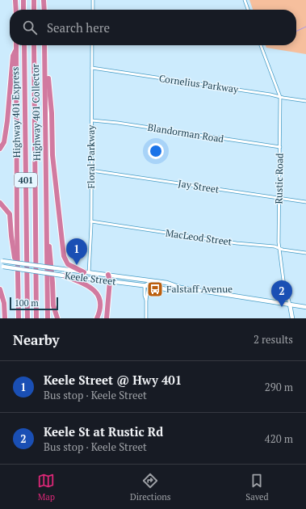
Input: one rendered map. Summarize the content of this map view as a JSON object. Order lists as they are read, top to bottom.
{
  "streets": {
    "highway": ["Highway 401 Express", "Highway 401 Collector", "401"],
    "main road": ["Rustic Road", "Keele Street"],
    "street": [
      "Cornelius Parkway",
      "Blandorman Road",
      "Floral Parkway",
      "Jay Street",
      "MacLeod Street"
    ]
  },
  "crossings": [
    ["Cornelius Parkway", "Floral Parkway"],
    ["Cornelius Parkway", "Rustic Road"],
    ["Blandorman Road", "Floral Parkway"],
    ["Blandorman Road", "Rustic Road"],
    ["Floral Parkway", "Jay Street"],
    ["Floral Parkway", "MacLeod Street"],
    ["Floral Parkway", "Keele Street"],
    ["Rustic Road", "Jay Street"],
    ["Rustic Road", "MacLeod Street"],
    ["Rustic Road", "Keele Street"]
  ],
  "places": {
    "bus stop": ["Falstaff Avenue"]
  },
  "scale_bar": "100 m",
  "page": {
    "search": "Search here",
    "pins": ["1", "2"],
    "scale": "100 m",
    "heading": ["Nearby", "2 results"],
    "list": [
      {
        "mark": "1",
        "name": "Keele Street @ Hwy 401",
        "note": "Bus stop · Keele Street",
        "value": "290 m"
      },
      {
        "mark": "2",
        "name": "Keele St at Rustic Rd",
        "note": "Bus stop · Keele Street",
        "value": "420 m"
      }
    ],
    "nav": ["Map", "Directions", "Saved"]
  }
}
